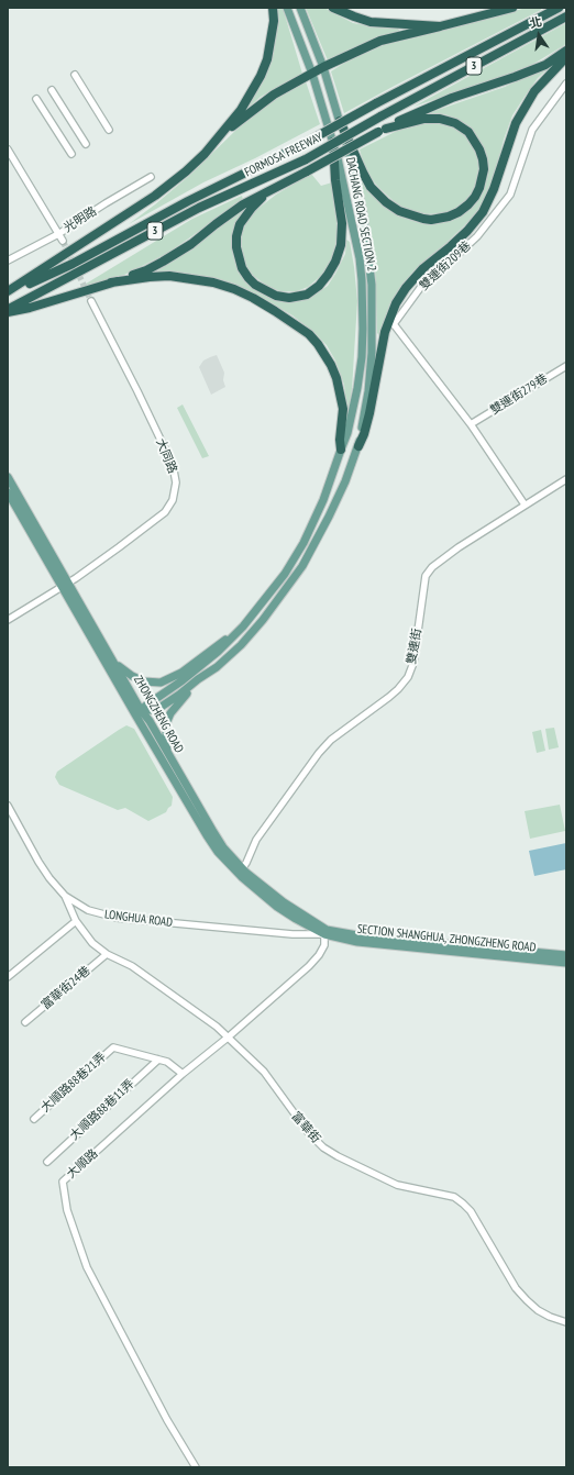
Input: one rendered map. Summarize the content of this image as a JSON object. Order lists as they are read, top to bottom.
{
  "streets": {
    "highway": ["3", "FORMOSA FREEWAY"],
    "main road": ["DACHANG ROAD SECTION 2", "ZHONGZHENG ROAD", "SECTION SHANGHUA, ZHONGZHENG ROAD"],
    "street": [
      "光明路",
      "雙連街209巷",
      "雙連街279巷",
      "大同路",
      "雙連街",
      "LONGHUA ROAD",
      "富華街24巷",
      "大順路88巷21弄",
      "大順路88巷11弄",
      "富華街",
      "大順路"
    ]
  },
  "crossings": [
    ["DACHANG ROAD SECTION 2", "ZHONGZHENG ROAD"],
    ["雙連街209巷", "雙連街279巷"],
    ["雙連街209巷", "雙連街"],
    ["大同路", "ZHONGZHENG ROAD"],
    ["雙連街", "ZHONGZHENG ROAD"],
    ["ZHONGZHENG ROAD", "LONGHUA ROAD"],
    ["ZHONGZHENG ROAD", "SECTION SHANGHUA, ZHONGZHENG ROAD"],
    ["ZHONGZHENG ROAD", "大順路"],
    ["LONGHUA ROAD", "SECTION SHANGHUA, ZHONGZHENG ROAD"],
    ["LONGHUA ROAD", "富華街"],
    ["LONGHUA ROAD", "大順路"],
    ["SECTION SHANGHUA, ZHONGZHENG ROAD", "大順路"],
    ["富華街24巷", "富華街"],
    ["大順路88巷21弄", "大順路88巷11弄"],
    ["富華街", "大順路"]
  ],
  "north": "top"
}
